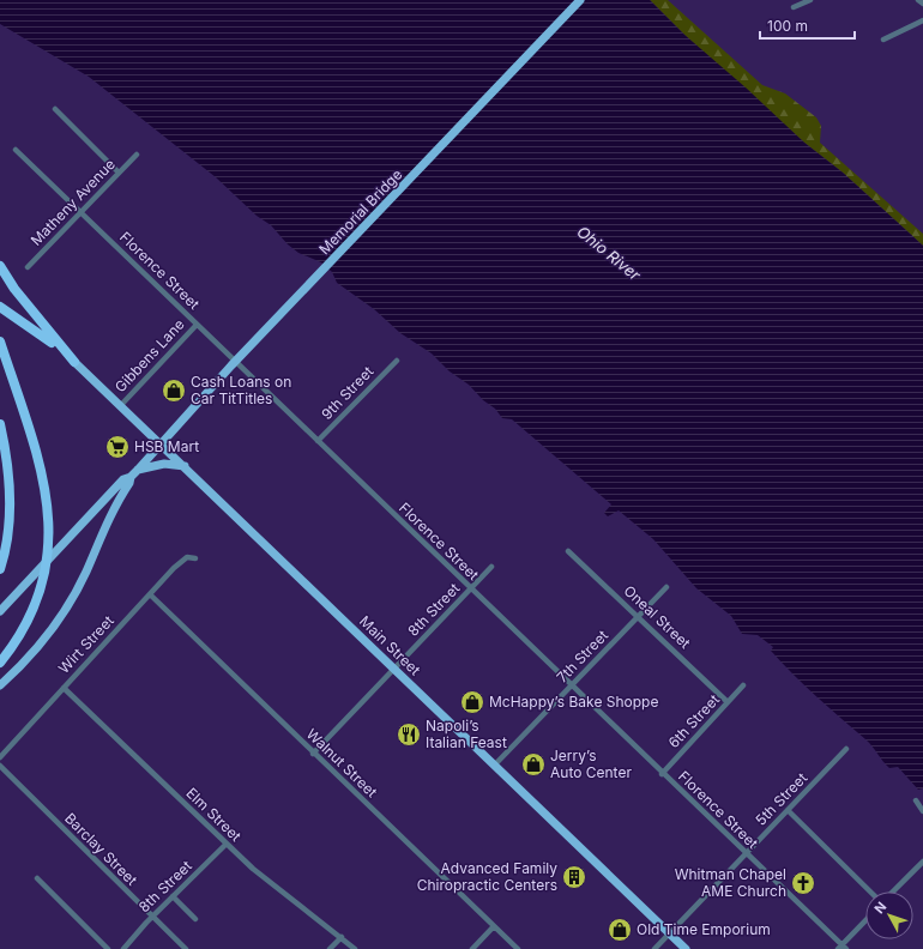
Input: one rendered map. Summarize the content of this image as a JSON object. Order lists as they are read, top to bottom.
{
  "streets": {
    "main road": ["Memorial Bridge", "Main Street"],
    "street": [
      "Matheny Avenue",
      "Florence Street",
      "Gibbens Lane",
      "9th Street",
      "8th Street",
      "Oneal Street",
      "Wirt Street",
      "7th Street",
      "6th Street",
      "Walnut Street",
      "5th Street",
      "Elm Street",
      "Barclay Street"
    ]
  },
  "crossings": [
    ["Matheny Avenue", "Florence Street"],
    ["Memorial Bridge", "Main Street"],
    ["Florence Street", "Gibbens Lane"],
    ["Florence Street", "9th Street"],
    ["Florence Street", "8th Street"],
    ["Florence Street", "7th Street"],
    ["Florence Street", "6th Street"],
    ["Florence Street", "5th Street"],
    ["Gibbens Lane", "Main Street"],
    ["8th Street", "Main Street"],
    ["8th Street", "Walnut Street"],
    ["8th Street", "Elm Street"],
    ["8th Street", "Barclay Street"],
    ["Oneal Street", "7th Street"],
    ["Oneal Street", "6th Street"],
    ["Wirt Street", "Walnut Street"],
    ["Wirt Street", "Elm Street"],
    ["Main Street", "7th Street"],
    ["Main Street", "5th Street"]
  ],
  "water": ["Ohio River"],
  "places": {
    "shop": [
      "Cash Loans on Car TitTitles",
      "McHappy’s Bake Shoppe",
      "Jerry’s Auto Center",
      "Old Time Emporium"
    ],
    "supermarket": ["HSB Mart"],
    "restaurant": ["Napoli’s Italian Feast"],
    "building": ["Advanced Family Chiropractic Centers"],
    "church": ["Whitman Chapel AME Church"]
  },
  "scale_bar": "100 m",
  "north": "top left"
}
